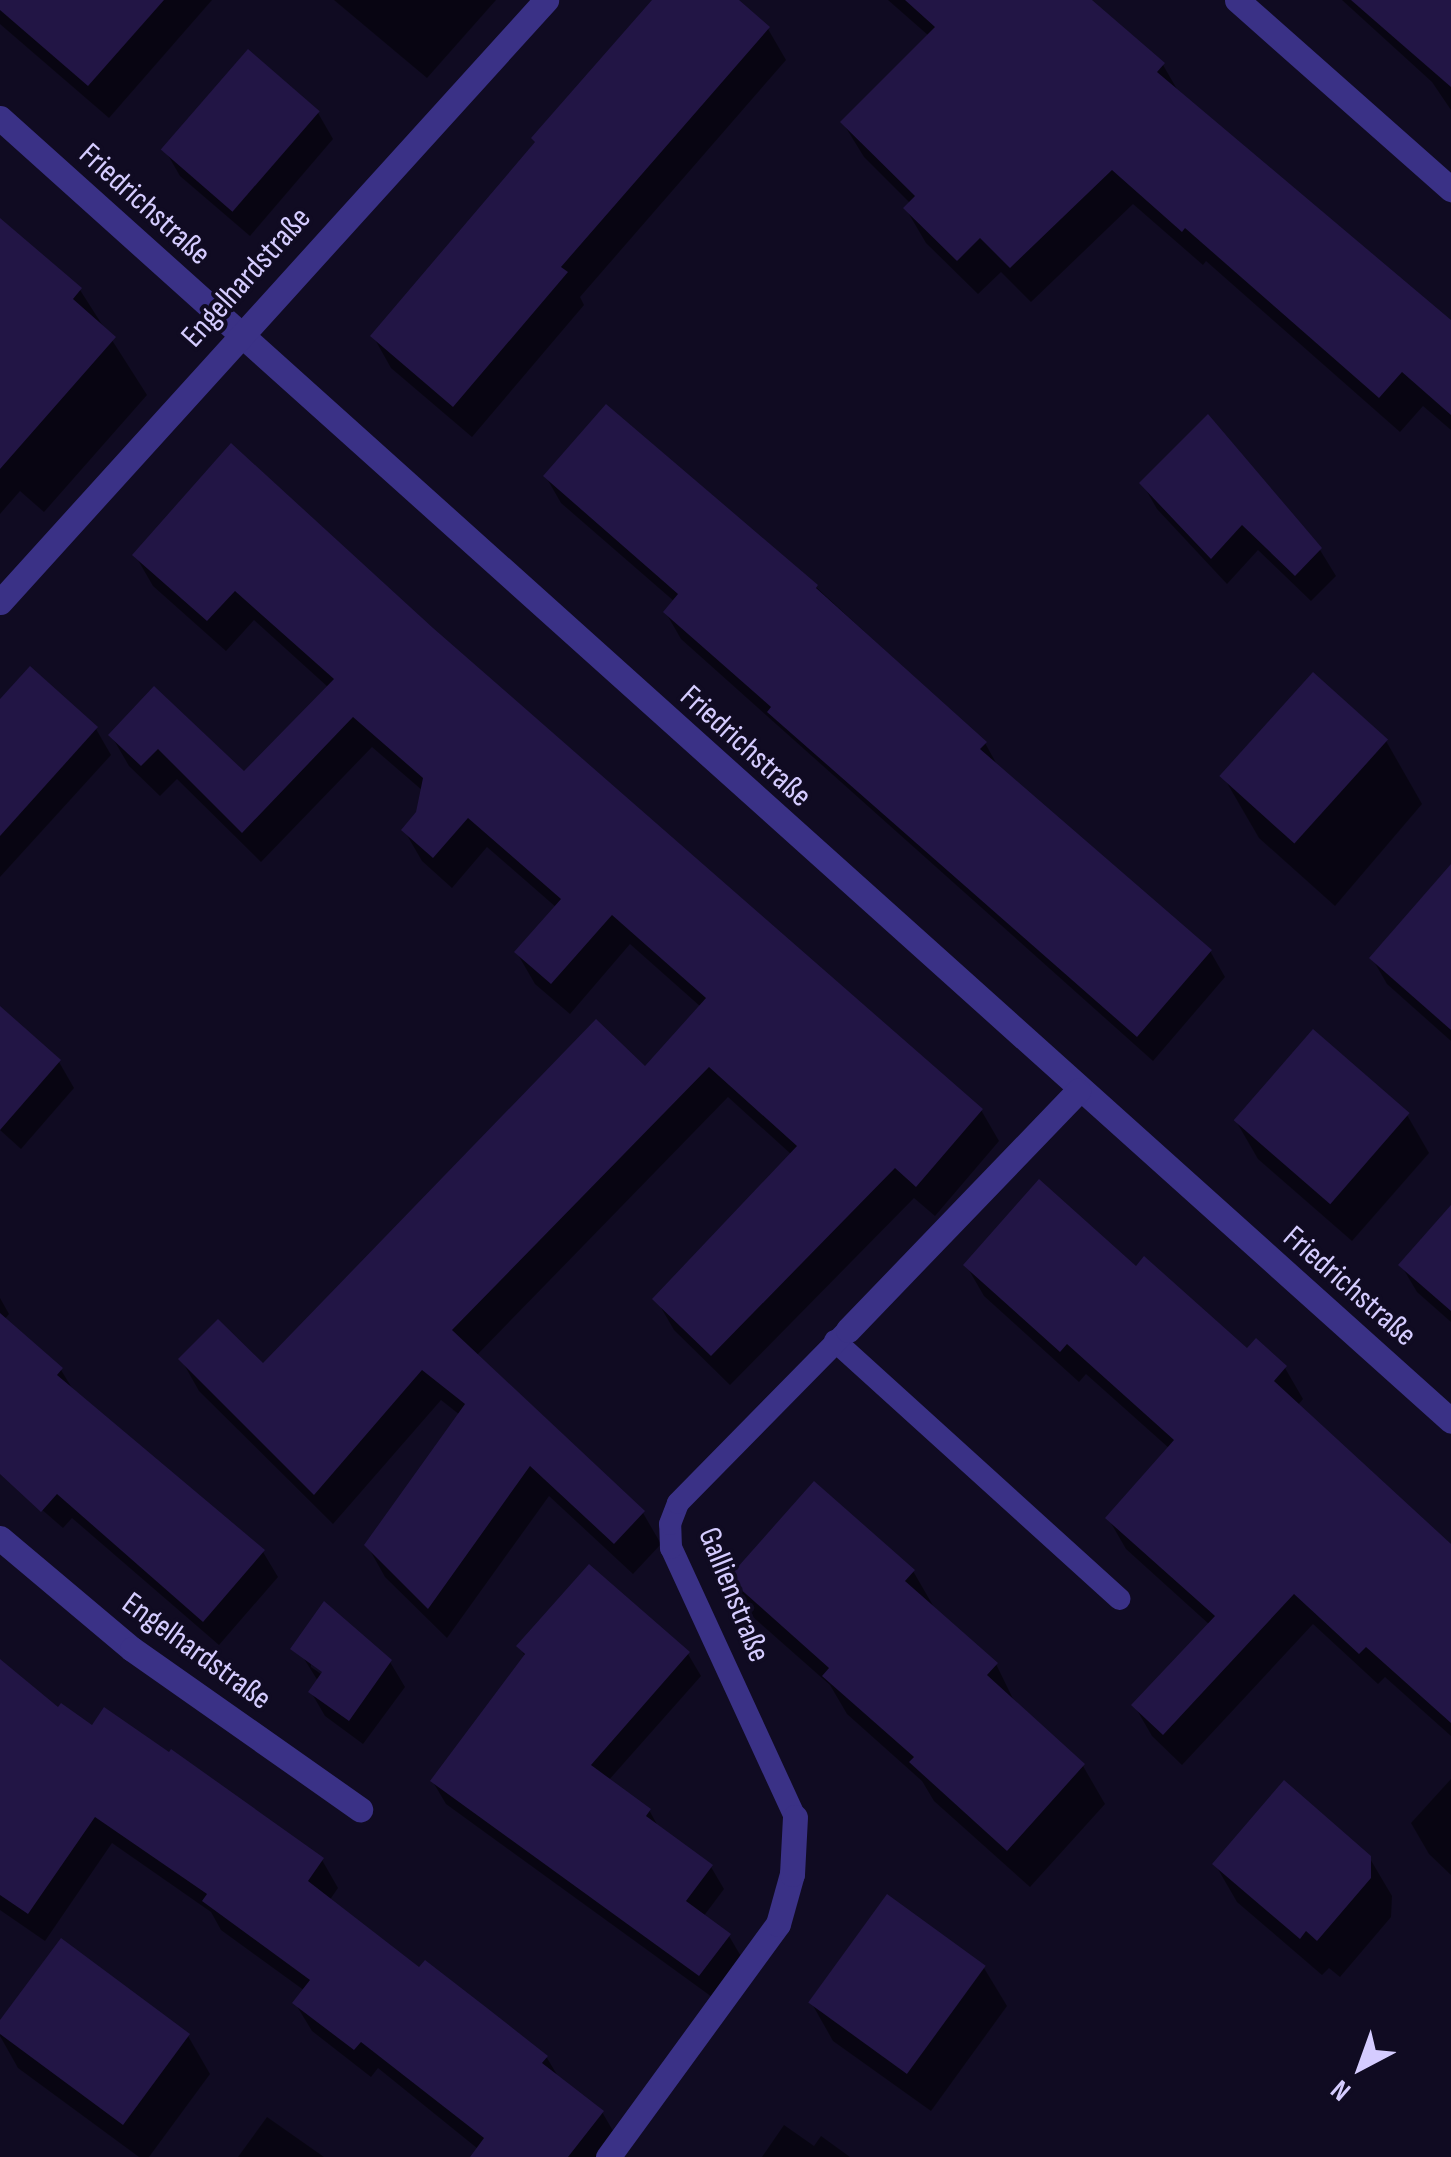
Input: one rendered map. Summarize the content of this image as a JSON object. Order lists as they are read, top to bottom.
{
  "streets": {
    "street": ["Friedrichstraße", "Engelhardstraße", "Gallienstraße"]
  },
  "crossings": [
    ["Friedrichstraße", "Engelhardstraße"],
    ["Friedrichstraße", "Gallienstraße"]
  ],
  "north": "bottom left"
}
